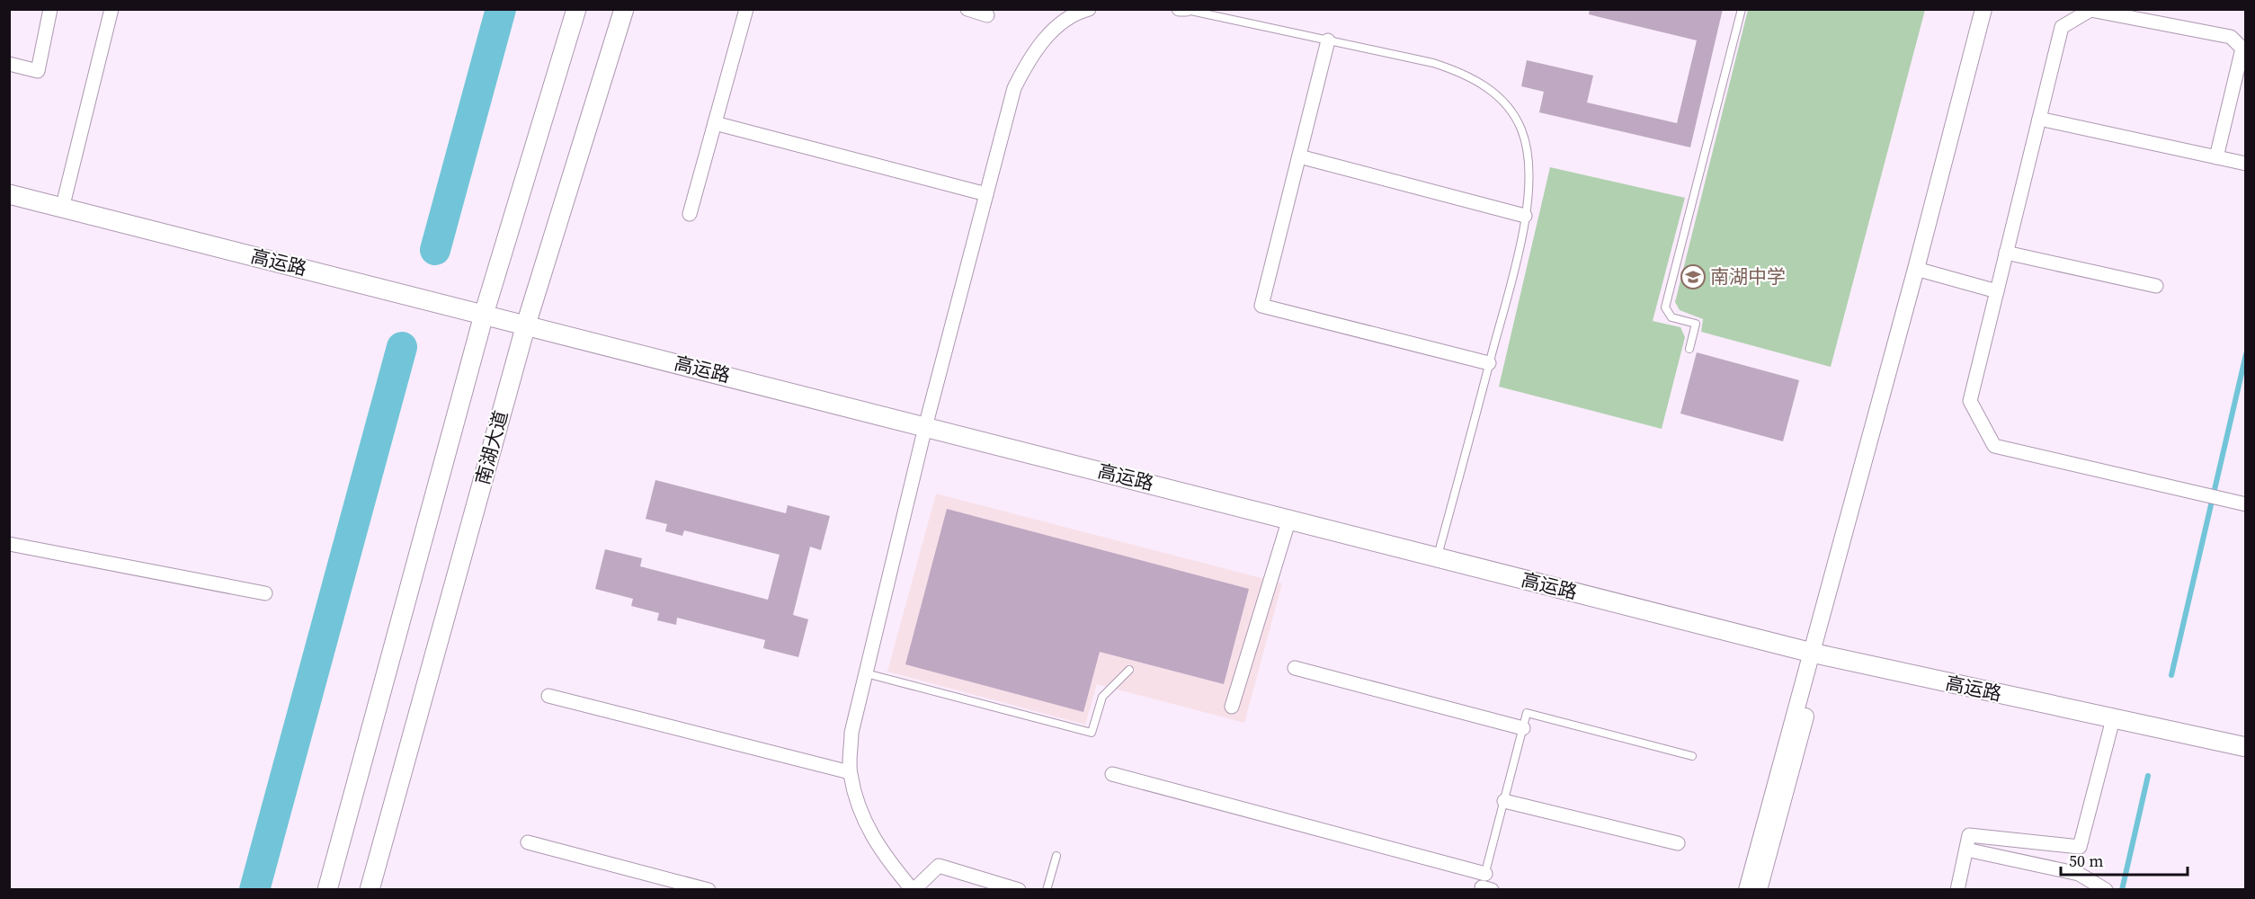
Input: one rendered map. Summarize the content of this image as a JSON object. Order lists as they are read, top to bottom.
{
  "streets": {
    "main road": ["高运路", "南湖大道"]
  },
  "crossings": [
    ["高运路", "南湖大道"]
  ],
  "places": {
    "school or university": ["南湖中学"]
  },
  "scale_bar": "50 m"
}
